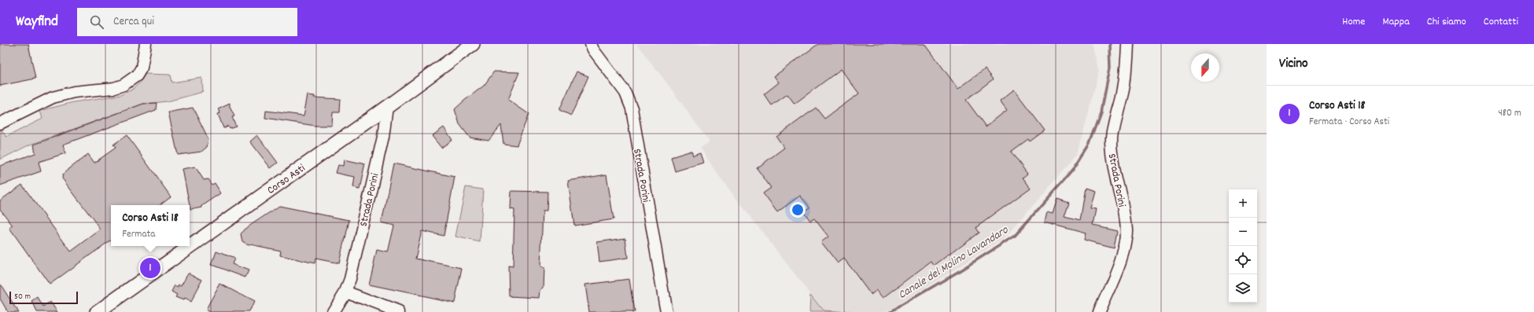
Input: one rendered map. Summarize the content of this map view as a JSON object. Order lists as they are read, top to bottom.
{
  "streets": {
    "main road": ["Corso Asti"],
    "street": ["Strada Porini"]
  },
  "crossings": [
    ["Strada Porini", "Corso Asti"]
  ],
  "water": ["Canale del Molino Lavandaro"],
  "scale_bar": "50 m",
  "north": "bottom",
  "page": {
    "header": "Wayfind",
    "search": "Cerca qui",
    "nav": [
      "Home",
      "Mappa",
      "Chi siamo",
      "Contatti"
    ],
    "heading": "Vicino",
    "list": [
      {
        "mark": "1",
        "name": "Corso Asti 18",
        "note": "Fermata · Corso Asti",
        "value": "480 m"
      }
    ],
    "map_buttons": ["+", "−"],
    "popup": ["Corso Asti 18", "Fermata"],
    "pins": "1",
    "scale": "50 m"
  }
}
